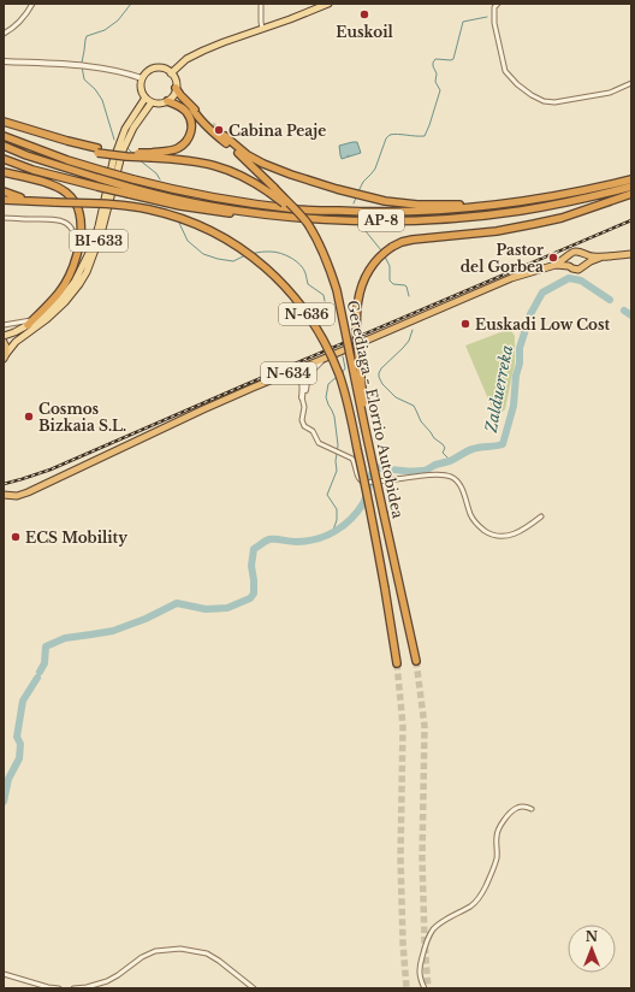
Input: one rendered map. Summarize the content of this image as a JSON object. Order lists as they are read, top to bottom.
{
  "streets": {
    "highway": [
      "AP-8",
      "N-636",
      "N-634",
      "Gerediaga - Elorrio Autobidea"
    ],
    "main road": ["BI-633"]
  },
  "water": ["Zalduerreka"],
  "places": [
    "Euskoil",
    "Cabina Peaje",
    "Pastor del Gorbea",
    "Euskadi Low Cost",
    "Cosmos Bizkaia S.L.",
    "ECS Mobility"
  ],
  "north": "top"
}
